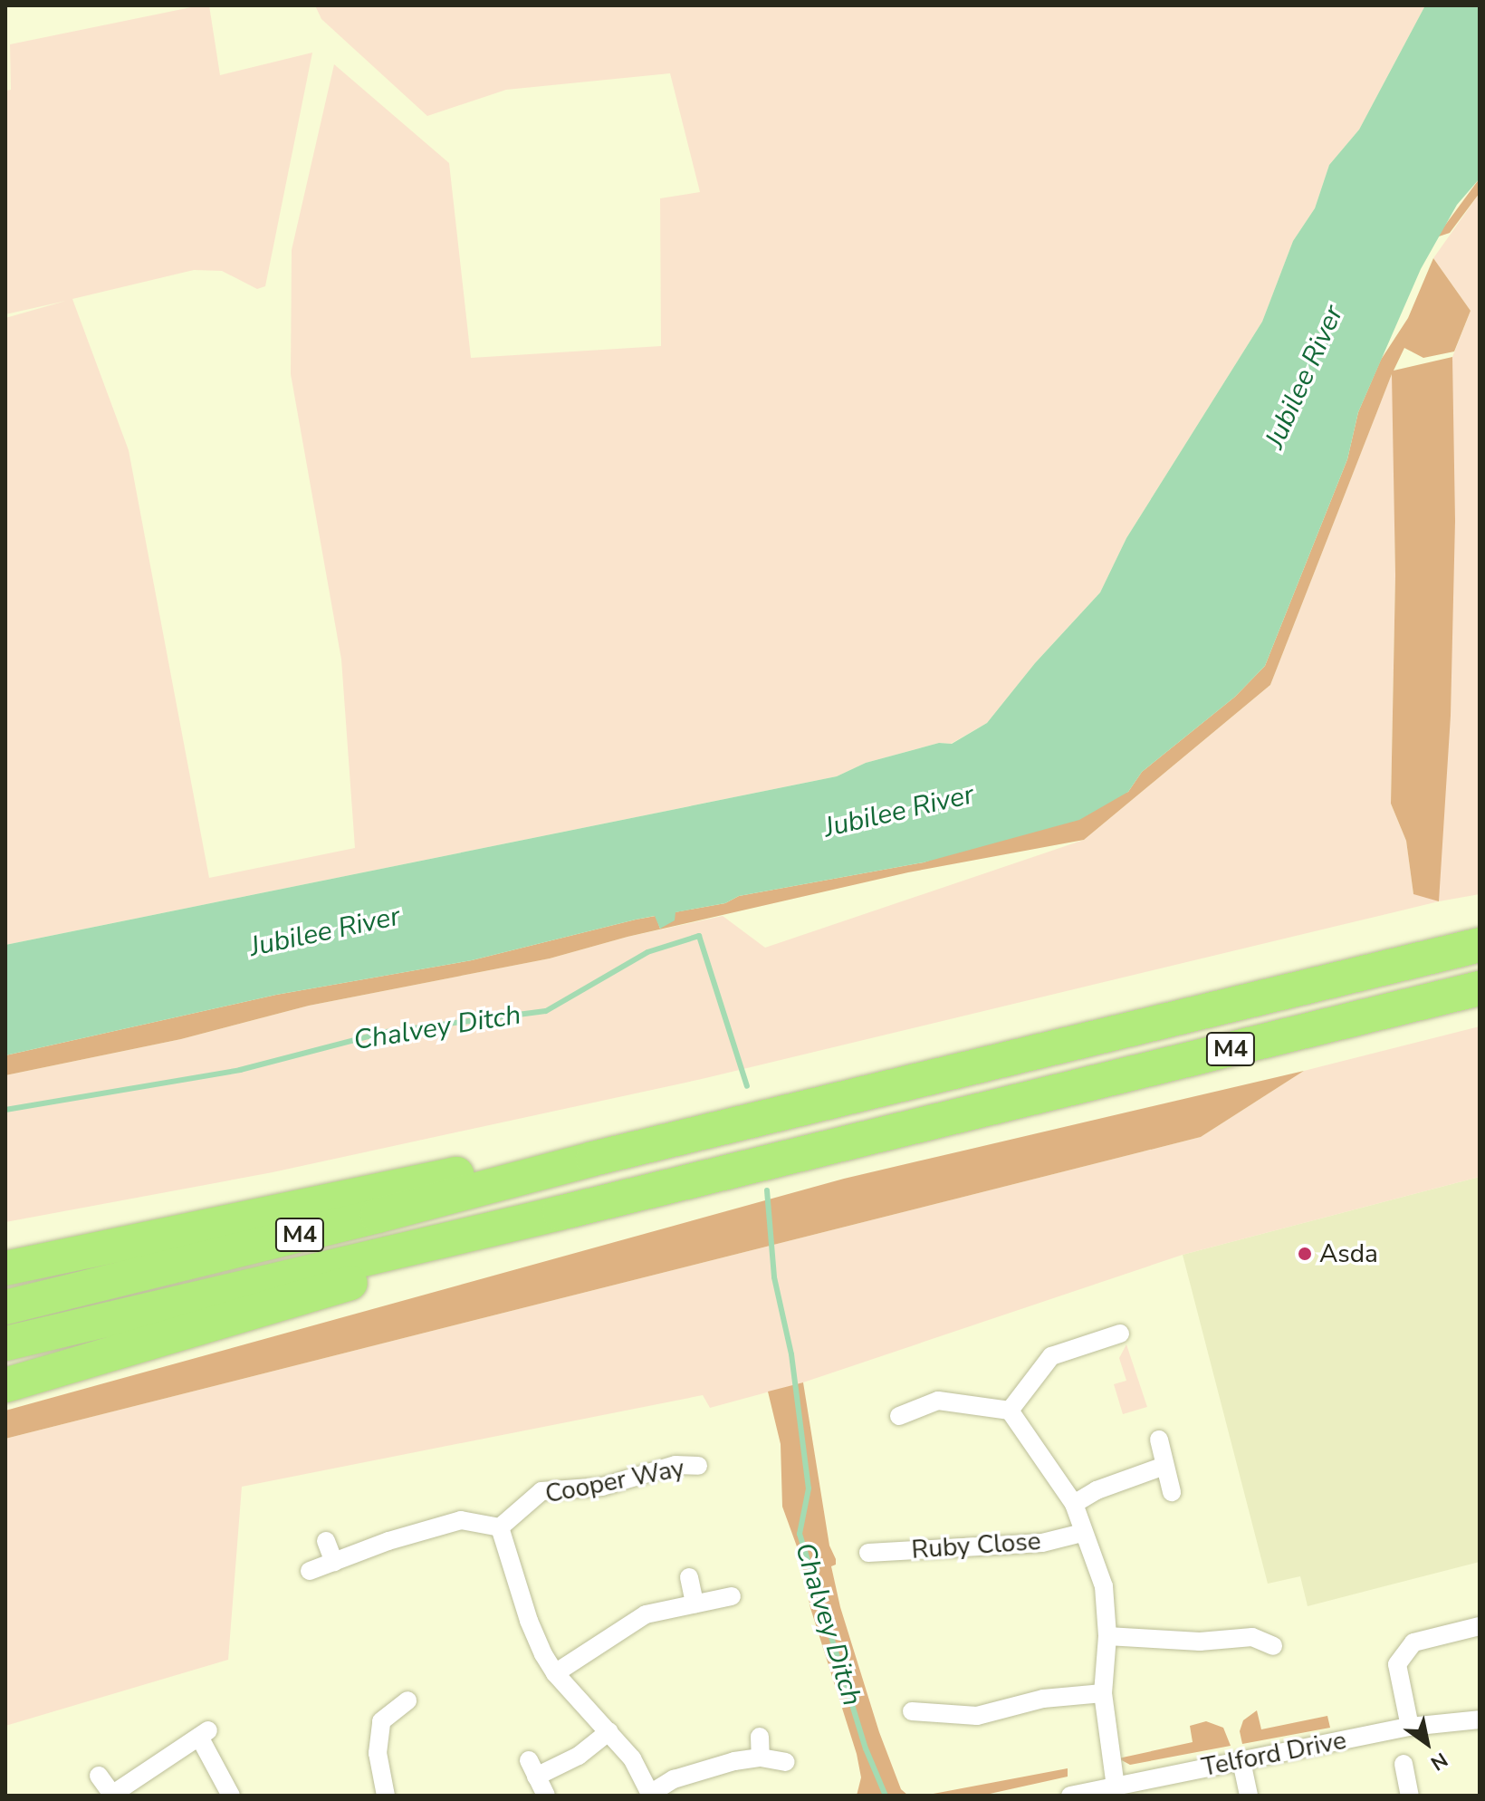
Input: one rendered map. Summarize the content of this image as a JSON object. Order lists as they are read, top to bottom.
{
  "streets": {
    "highway": ["M4"],
    "street": ["Cooper Way", "Ruby Close", "Telford Drive"]
  },
  "water": ["Jubilee River", "Chalvey Ditch"],
  "places": ["Asda"],
  "north": "bottom right"
}
